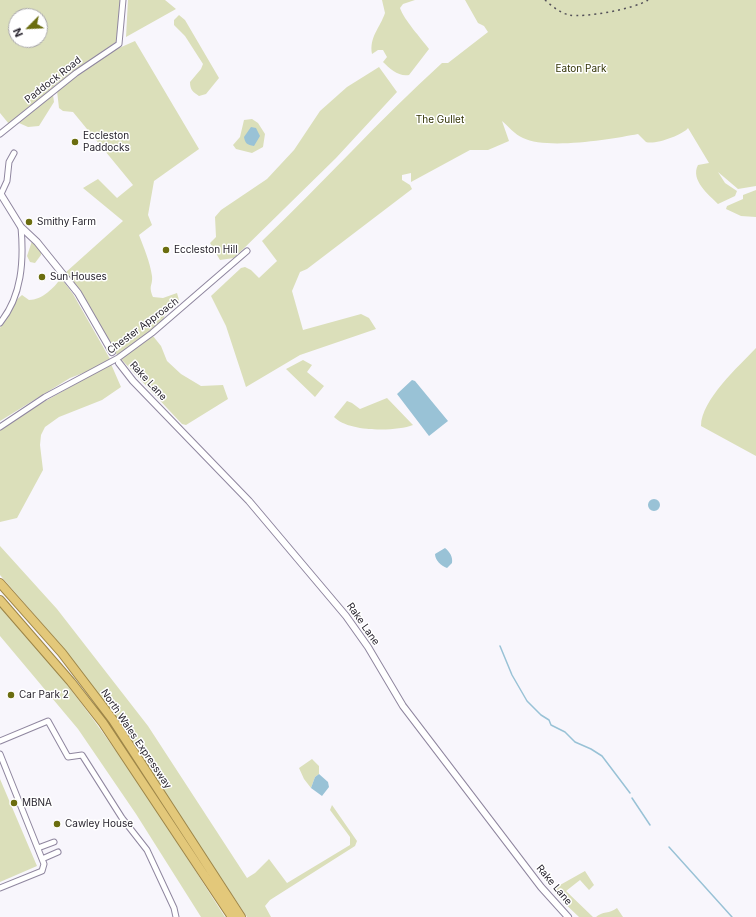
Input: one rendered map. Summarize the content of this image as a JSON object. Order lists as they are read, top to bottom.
{
  "streets": {
    "highway": ["North Wales Expressway"],
    "street": ["Paddock Road", "Chester Approach", "Rake Lane"]
  },
  "parks": ["Eaton Park", "The Gullet"],
  "places": [
    "Eccleston Paddocks",
    "Smithy Farm",
    "Eccleston Hill",
    "Sun Houses",
    "Car Park 2",
    "MBNA",
    "Cawley House"
  ],
  "north": "bottom left"
}
